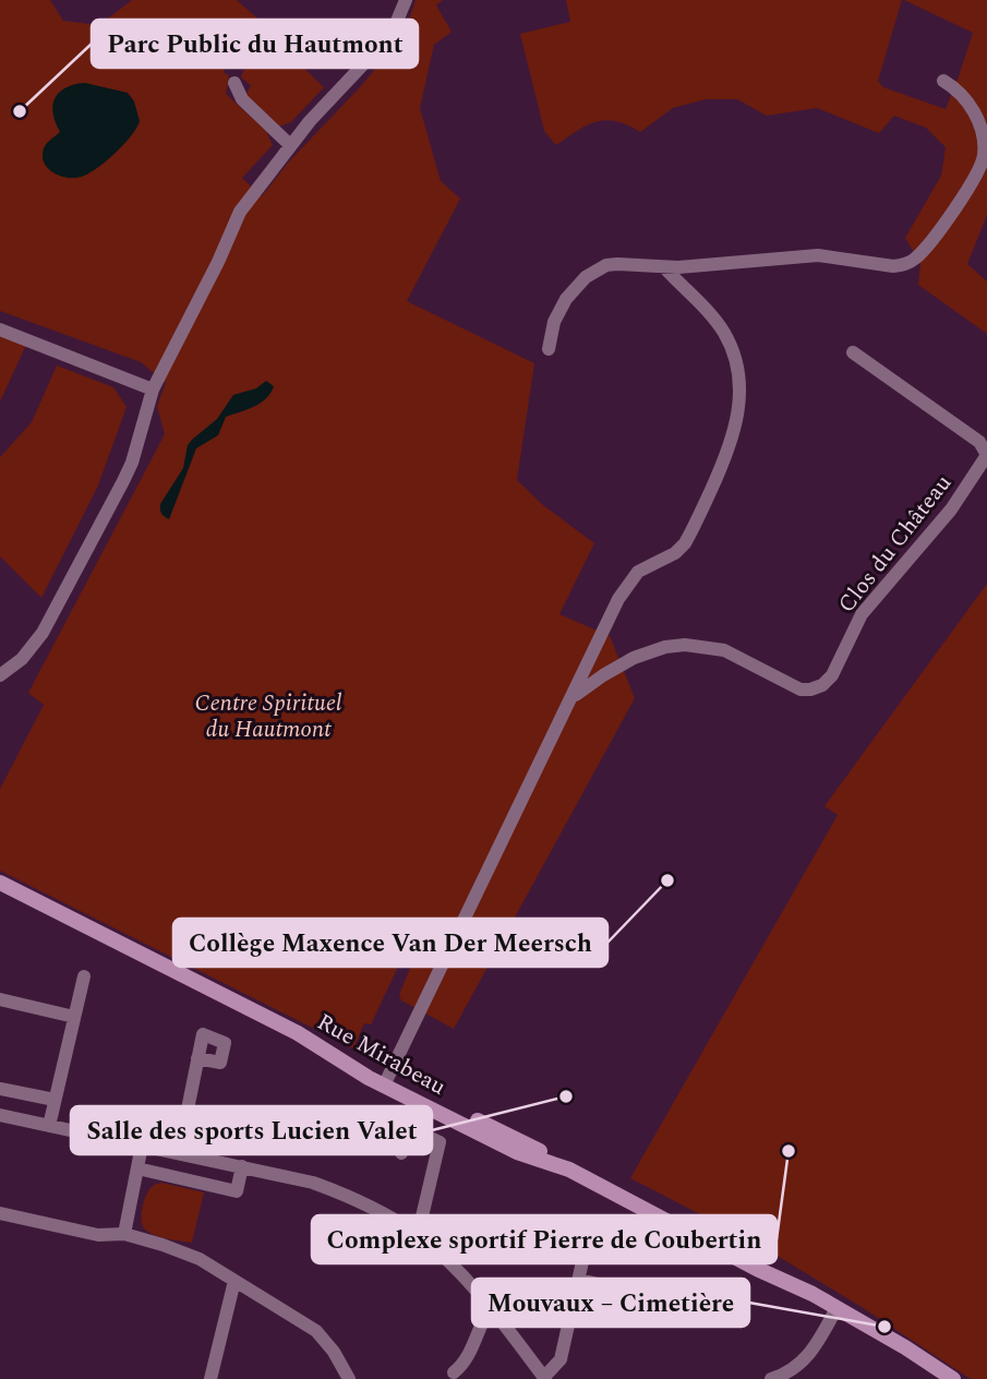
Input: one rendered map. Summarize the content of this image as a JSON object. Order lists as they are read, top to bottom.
{
  "streets": {
    "main road": ["Rue Mirabeau"],
    "street": ["Clos du Château"]
  },
  "parks": ["Centre Spirituel du Hautmont"],
  "places": [
    "Parc Public du Hautmont",
    "Collège Maxence Van Der Meersch",
    "Salle des sports Lucien Valet",
    "Complexe sportif Pierre de Coubertin",
    "Mouvaux – Cimetière"
  ]
}
